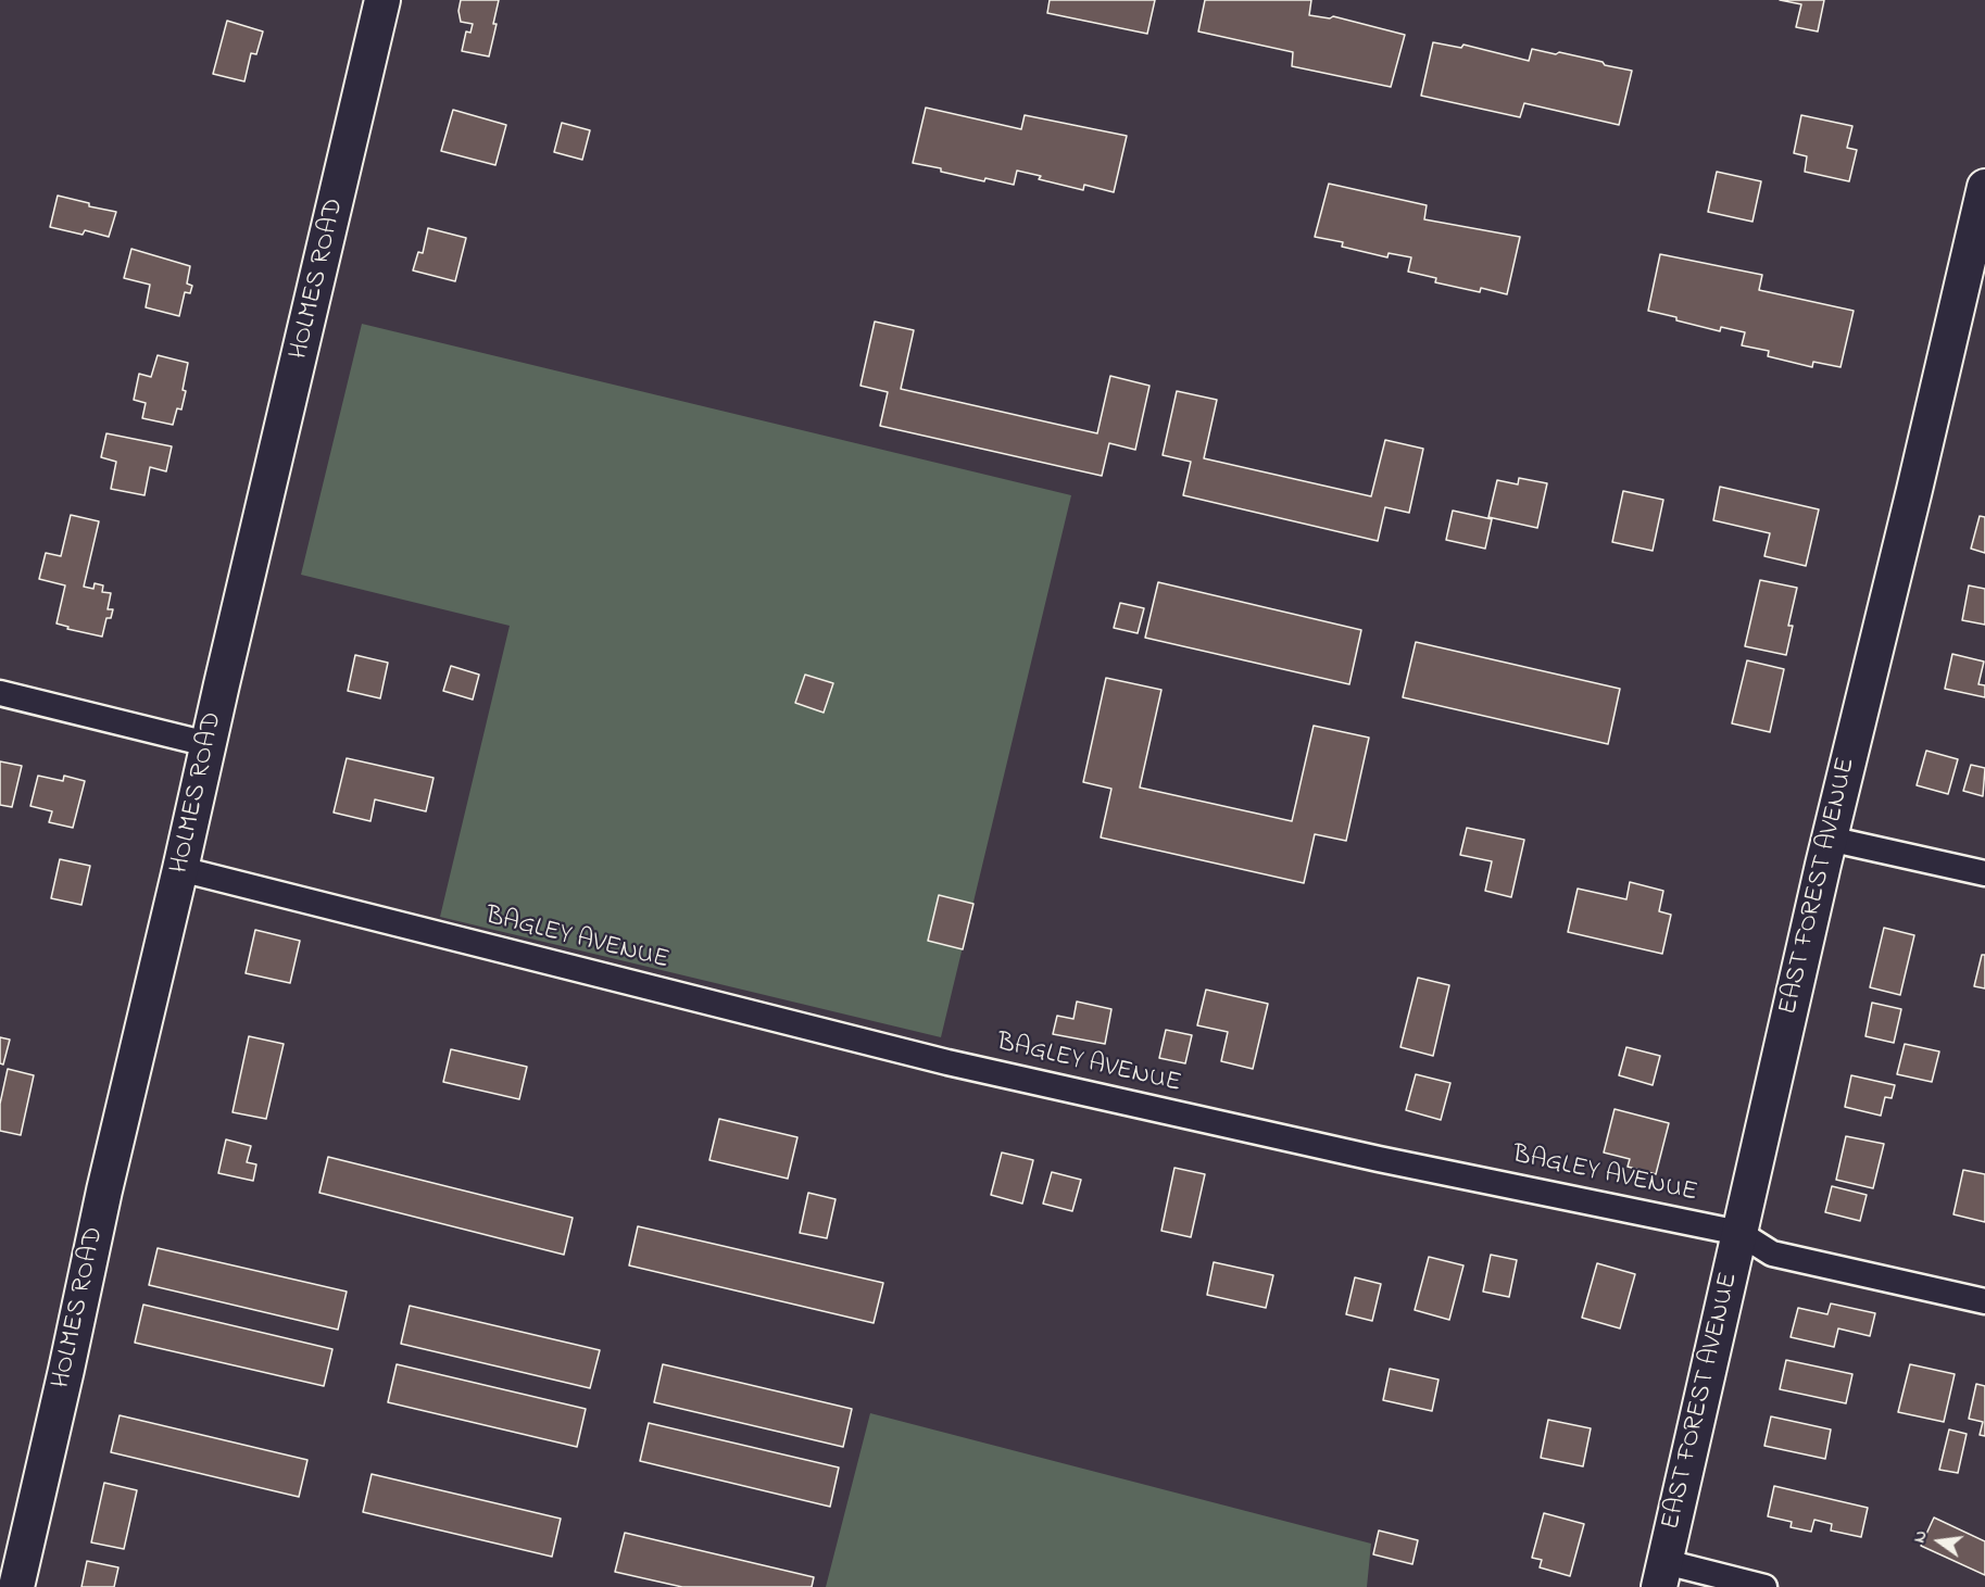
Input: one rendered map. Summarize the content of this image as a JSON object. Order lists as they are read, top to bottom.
{
  "streets": {
    "main road": ["HOLMES ROAD", "EAST FOREST AVENUE"],
    "street": ["BAGLEY AVENUE"]
  },
  "crossings": [
    ["HOLMES ROAD", "BAGLEY AVENUE"],
    ["EAST FOREST AVENUE", "BAGLEY AVENUE"]
  ],
  "north": "left"
}
